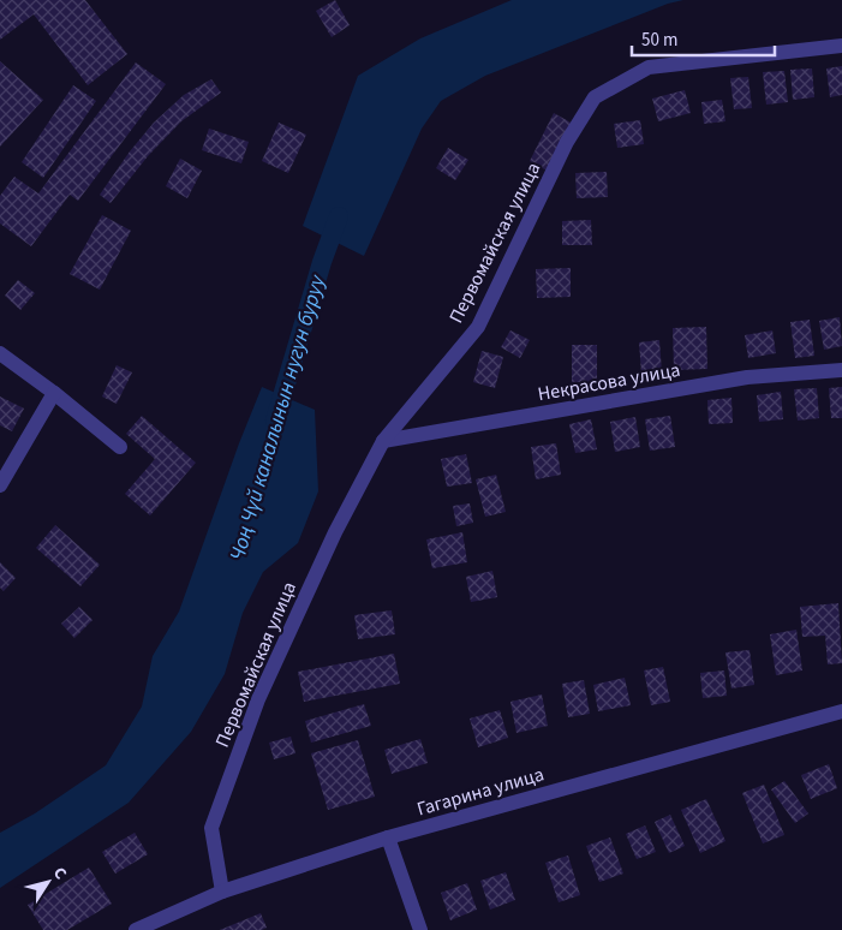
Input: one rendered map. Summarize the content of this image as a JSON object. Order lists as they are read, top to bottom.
{
  "streets": {
    "street": ["Первомайская улица", "Некрасова улица", "Гагарина улица"]
  },
  "crossings": [
    ["Первомайская улица", "Некрасова улица"],
    ["Первомайская улица", "Гагарина улица"]
  ],
  "water": ["Чоң Чүй каналынын нугун буруу"],
  "scale_bar": "50 m",
  "north": "top right"
}
